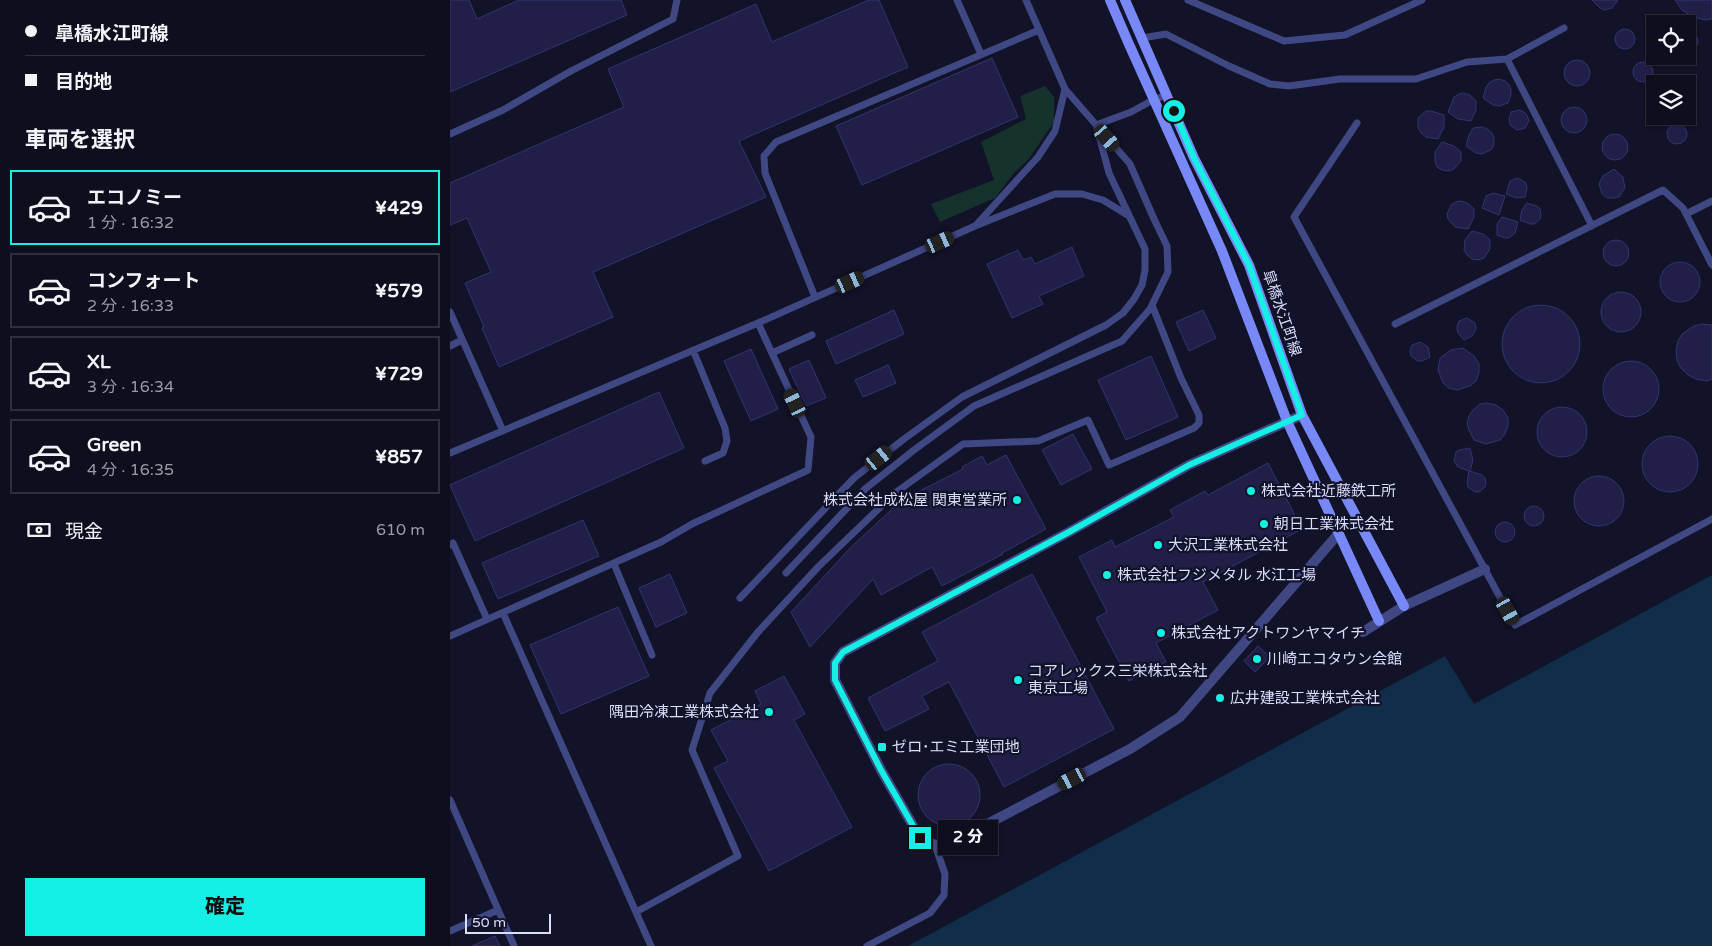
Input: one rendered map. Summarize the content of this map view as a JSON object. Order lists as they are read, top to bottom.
{
  "streets": {
    "street": ["皐橋水江町線"]
  },
  "places": {
    "other": [
      "株式会社近藤鉄工所",
      "株式会社成松屋 関東営業所",
      "朝日工業株式会社",
      "大沢工業株式会社",
      "株式会社フジメタル 水江工場",
      "株式会社アクトワンヤマイチ",
      "川崎エコタウン会館",
      "コアレックス三栄株式会社 東京工場",
      "広井建設工業株式会社",
      "隅田冷凍工業株式会社"
    ],
    "transit": ["ゼロ･エミ工業団地"]
  },
  "scale_bar": "50 m",
  "page": {
    "banner": ["皐橋水江町線", "目的地"],
    "heading": "車両を選択",
    "list": [
      {
        "name": "エコノミー",
        "note": "1 分 · 16:32",
        "value": "¥429"
      },
      {
        "name": "コンフォート",
        "note": "2 分 · 16:33",
        "value": "¥579"
      },
      {
        "name": "XL",
        "note": "3 分 · 16:34",
        "value": "¥729"
      },
      {
        "name": "Green",
        "note": "4 分 · 16:35",
        "value": "¥857"
      }
    ],
    "pay": ["現金", "610 m"],
    "bubble": "2 分",
    "buttons": "確定",
    "scale": "50 m"
  }
}
